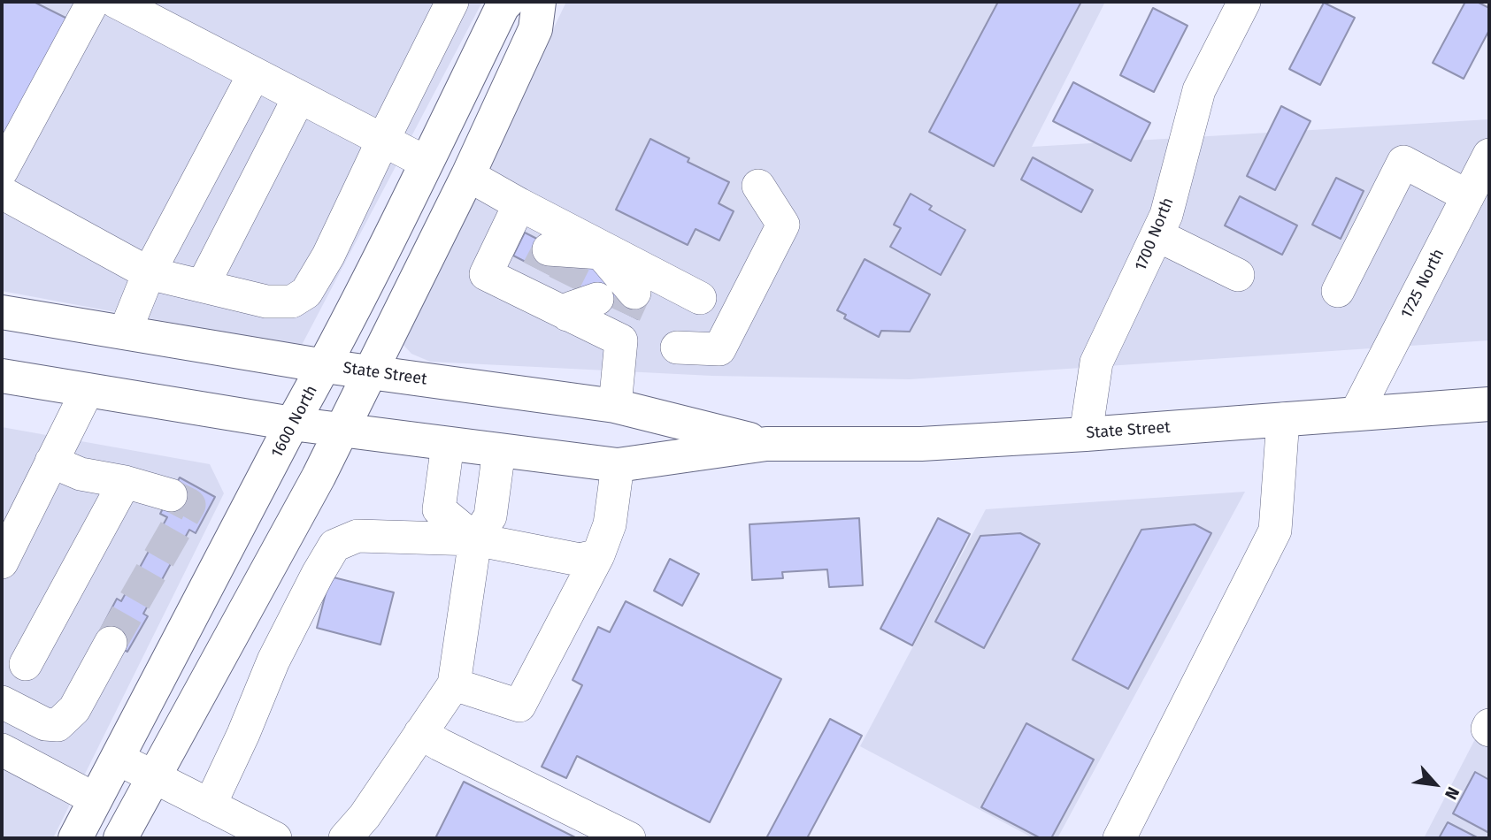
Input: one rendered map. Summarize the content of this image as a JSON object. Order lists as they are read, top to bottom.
{
  "streets": {
    "main road": ["State Street", "1600 North"],
    "street": ["1700 North", "1725 North"]
  },
  "crossings": [
    ["1700 North", "State Street"],
    ["1725 North", "State Street"],
    ["State Street", "1600 North"]
  ],
  "north": "bottom right"
}
